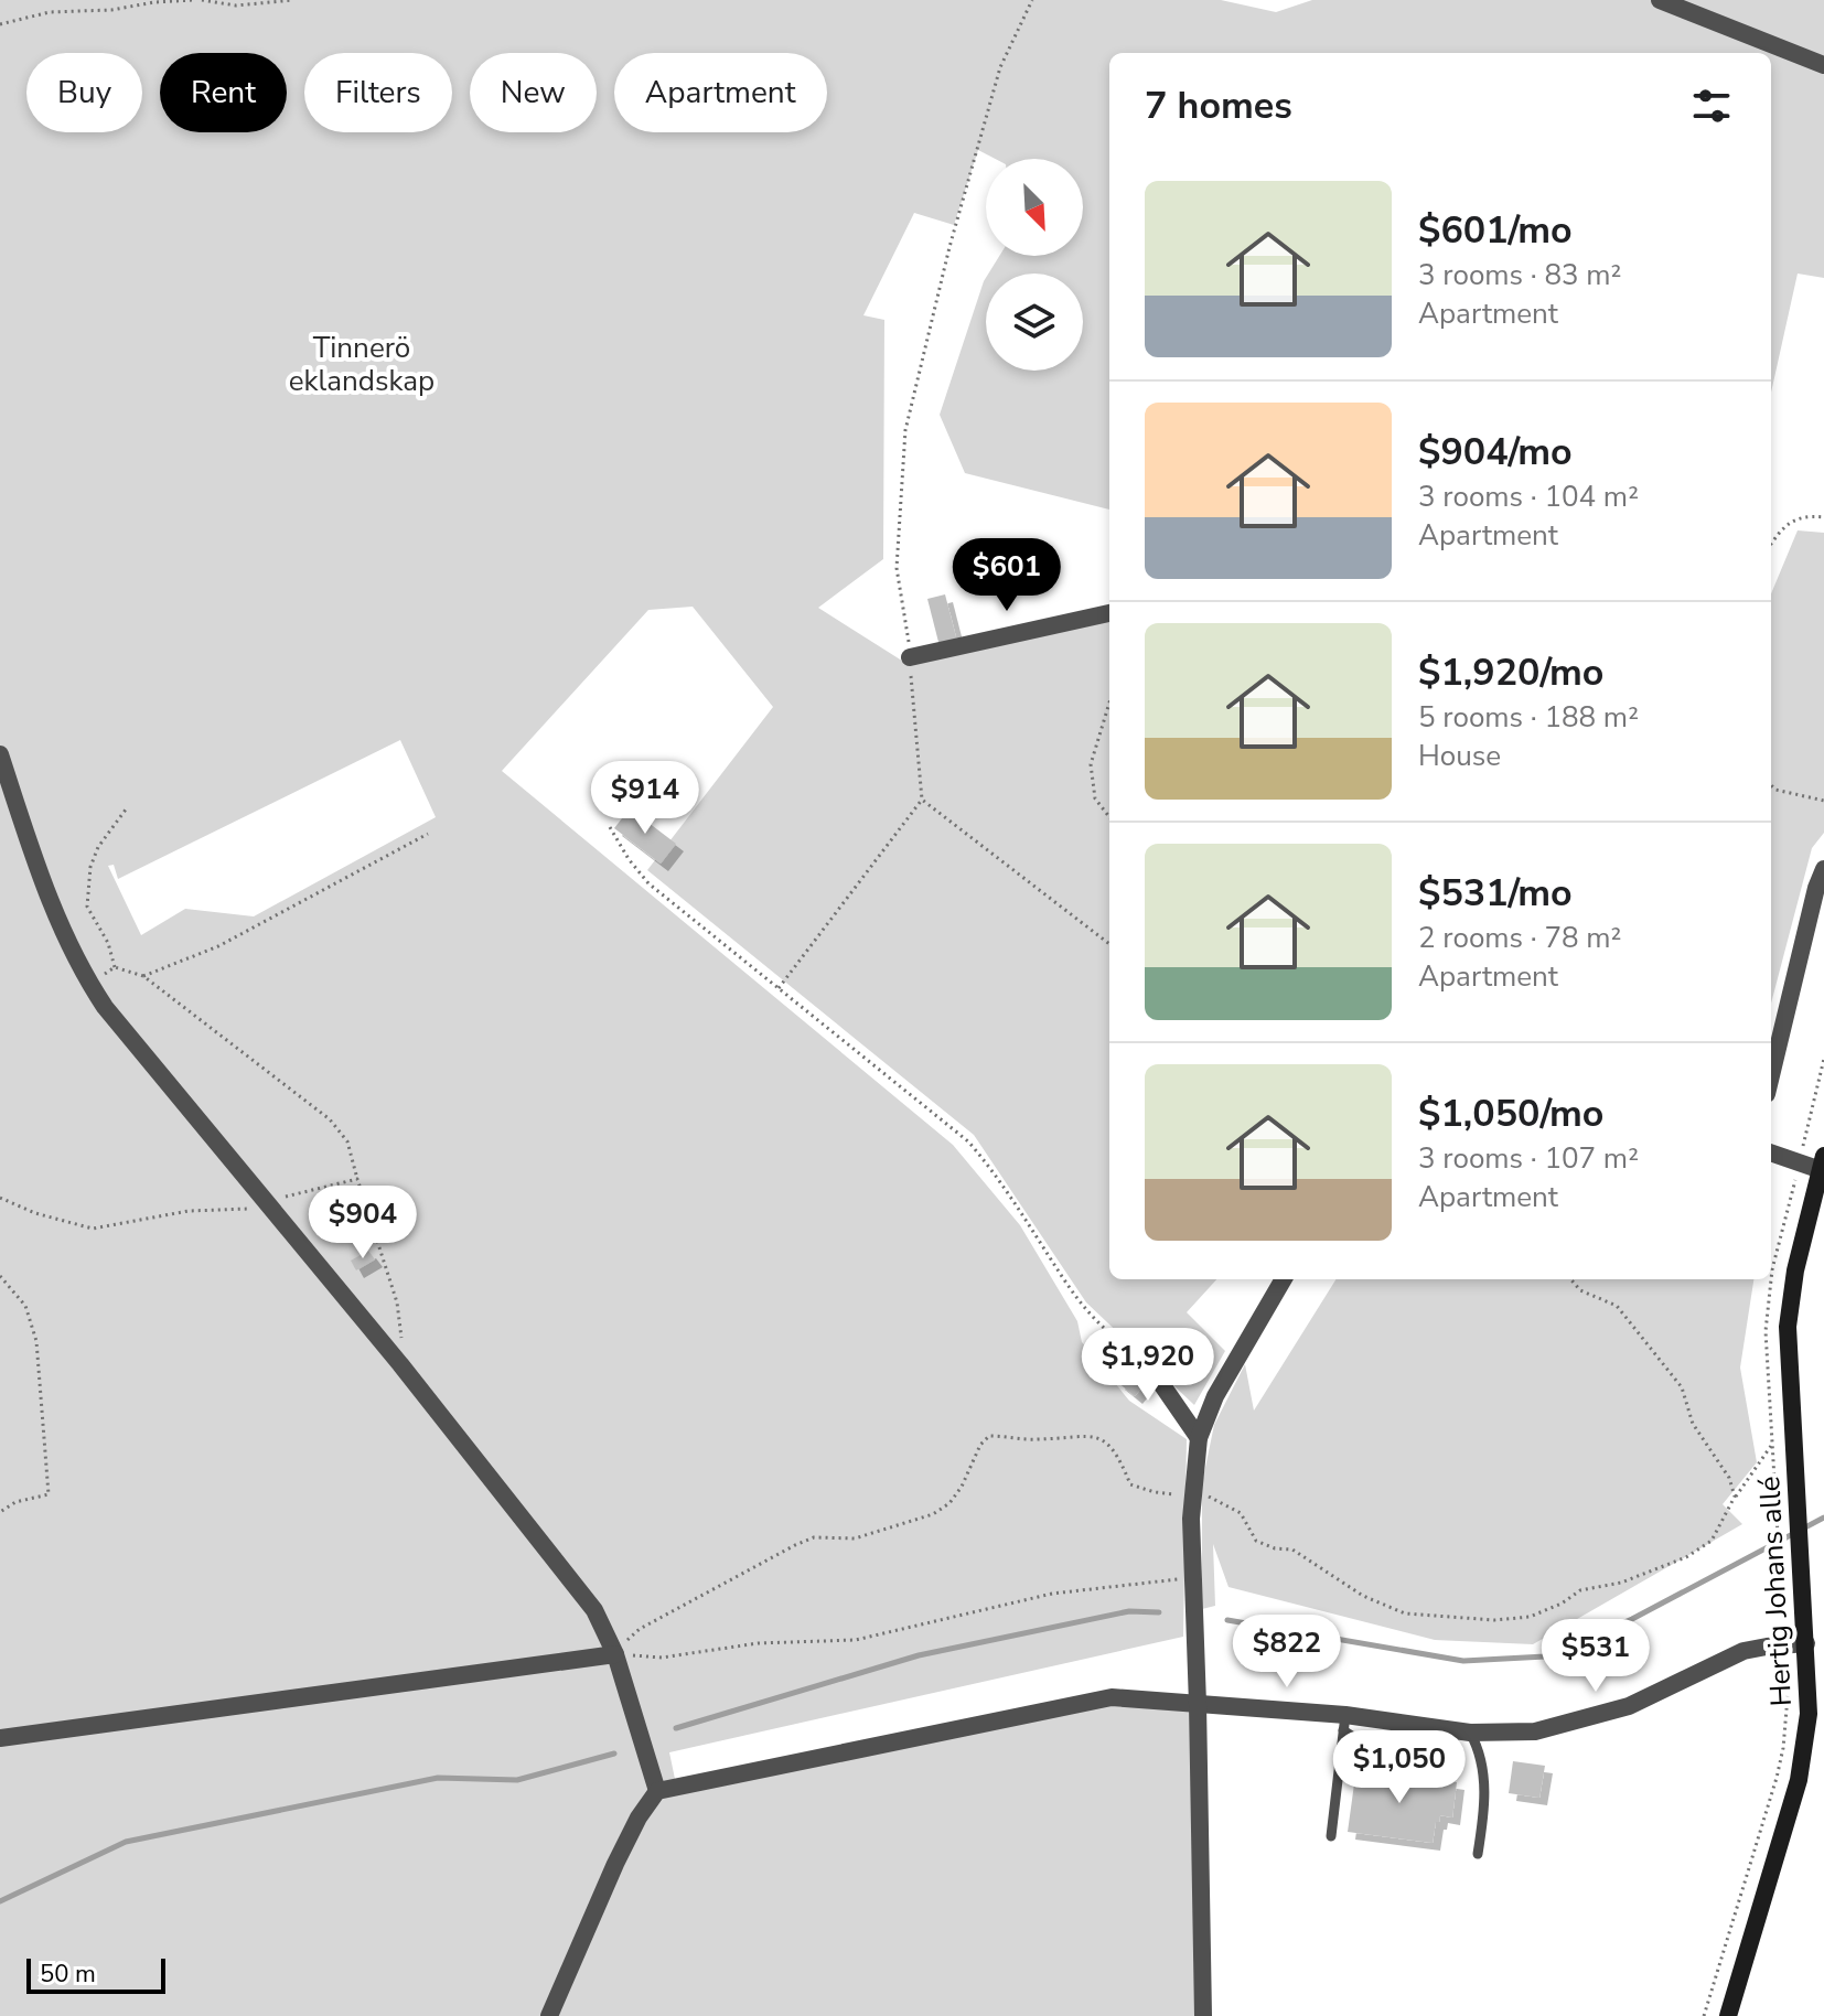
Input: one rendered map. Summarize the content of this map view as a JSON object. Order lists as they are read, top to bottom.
{
  "streets": {
    "street": ["Hertig Johans allé"]
  },
  "parks": ["Tinnerö eklandskap"],
  "scale_bar": "50 m",
  "north": "bottom right",
  "page": {
    "chip": [
      "Buy",
      "Rent",
      "Filters",
      "New",
      "Apartment"
    ],
    "heading": "7 homes",
    "list": [
      {
        "name": "$601/mo",
        "note": "3 rooms · 83 m² · Apartment"
      },
      {
        "name": "$904/mo",
        "note": "3 rooms · 104 m² · Apartment"
      },
      {
        "name": "$1,920/mo",
        "note": "5 rooms · 188 m² · House"
      },
      {
        "name": "$531/mo",
        "note": "2 rooms · 78 m² · Apartment"
      },
      {
        "name": "$1,050/mo",
        "note": "3 rooms · 107 m² · Apartment"
      }
    ],
    "price": [
      "$601",
      "$914",
      "$904",
      "$1,920",
      "$822",
      "$531",
      "$1,050"
    ],
    "scale": "50 m"
  }
}
